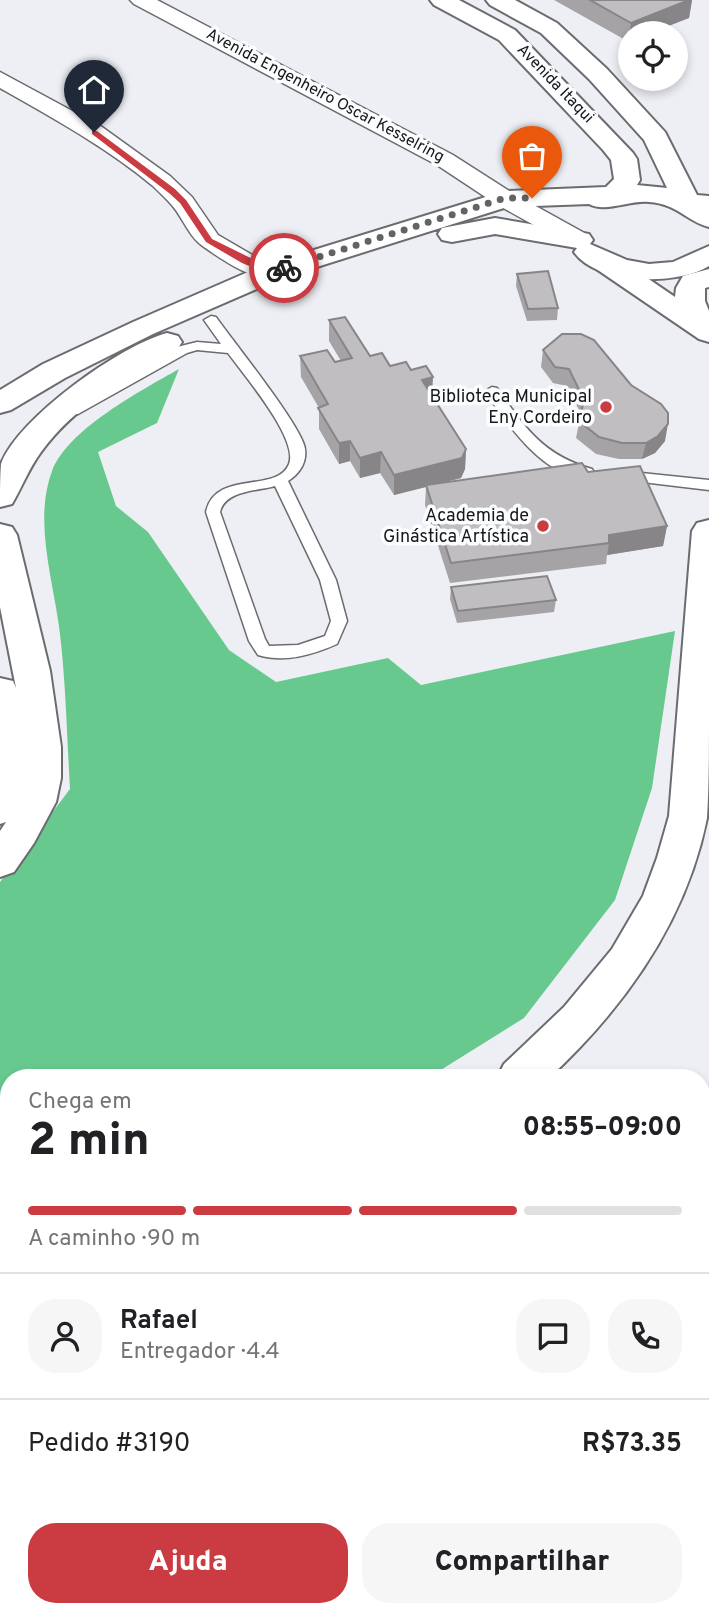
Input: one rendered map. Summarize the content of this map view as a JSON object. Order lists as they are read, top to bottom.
{
  "streets": {
    "main road": ["Avenida Itaqui"],
    "street": ["Avenida Engenheiro Oscar Kesselring"]
  },
  "places": ["Biblioteca Municipal Eny Cordeiro", "Academia de Ginástica Artística"],
  "page": {
    "heading": ["2 min", "Chega em", "08:55–09:00"],
    "panel": [
      "Rafael",
      "Entregador · 4.4",
      "Pedido #3190",
      "R$73.35"
    ],
    "bar": "A caminho · 90 m",
    "buttons": ["Ajuda", "Compartilhar"]
  }
}
